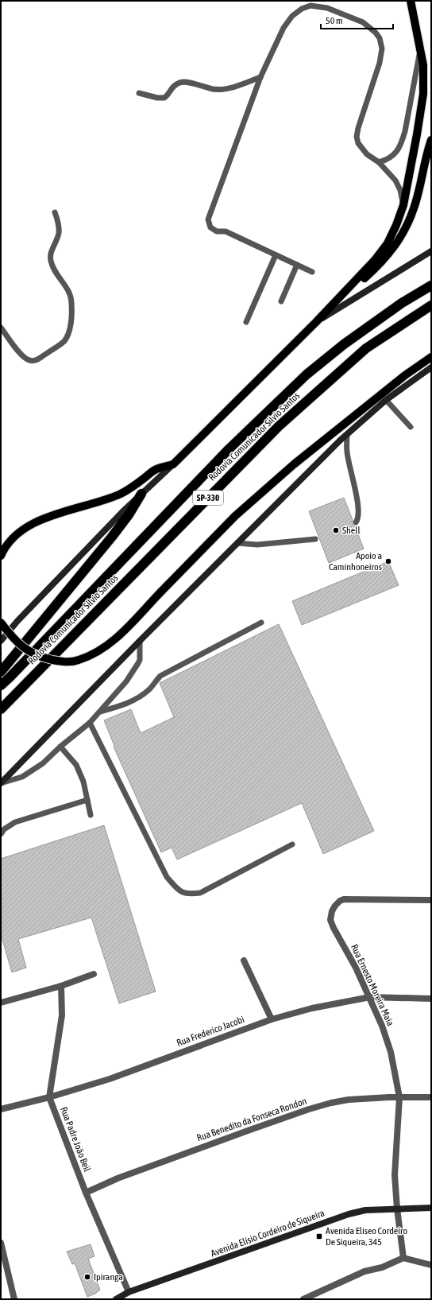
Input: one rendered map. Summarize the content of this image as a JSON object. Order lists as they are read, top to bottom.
{
  "streets": {
    "highway": ["Rodovia Comunicador Silvio Santos", "SP-330"],
    "main road": ["Avenida Elísio Cordeiro de Siqueira"],
    "street": [
      "Rua Ernesto Moreira Maia",
      "Rua Frederico Jacobi",
      "Rua Benedito da Fonseca Rondon",
      "Rua Padre João Beil"
    ]
  },
  "crossings": [
    ["Rua Ernesto Moreira Maia", "Rua Frederico Jacobi"],
    ["Rua Ernesto Moreira Maia", "Rua Benedito da Fonseca Rondon"],
    ["Rua Ernesto Moreira Maia", "Avenida Elísio Cordeiro de Siqueira"],
    ["Rua Frederico Jacobi", "Rua Padre João Beil"],
    ["Rua Benedito da Fonseca Rondon", "Rua Padre João Beil"],
    ["Rua Padre João Beil", "Avenida Elísio Cordeiro de Siqueira"]
  ],
  "places": {
    "other": ["Shell", "Apoio a Caminhoneiros", "Ipiranga"],
    "transit": ["Avenida Elíseo Cordeiro De Siqueira, 345"]
  },
  "scale_bar": "50 m"
}
